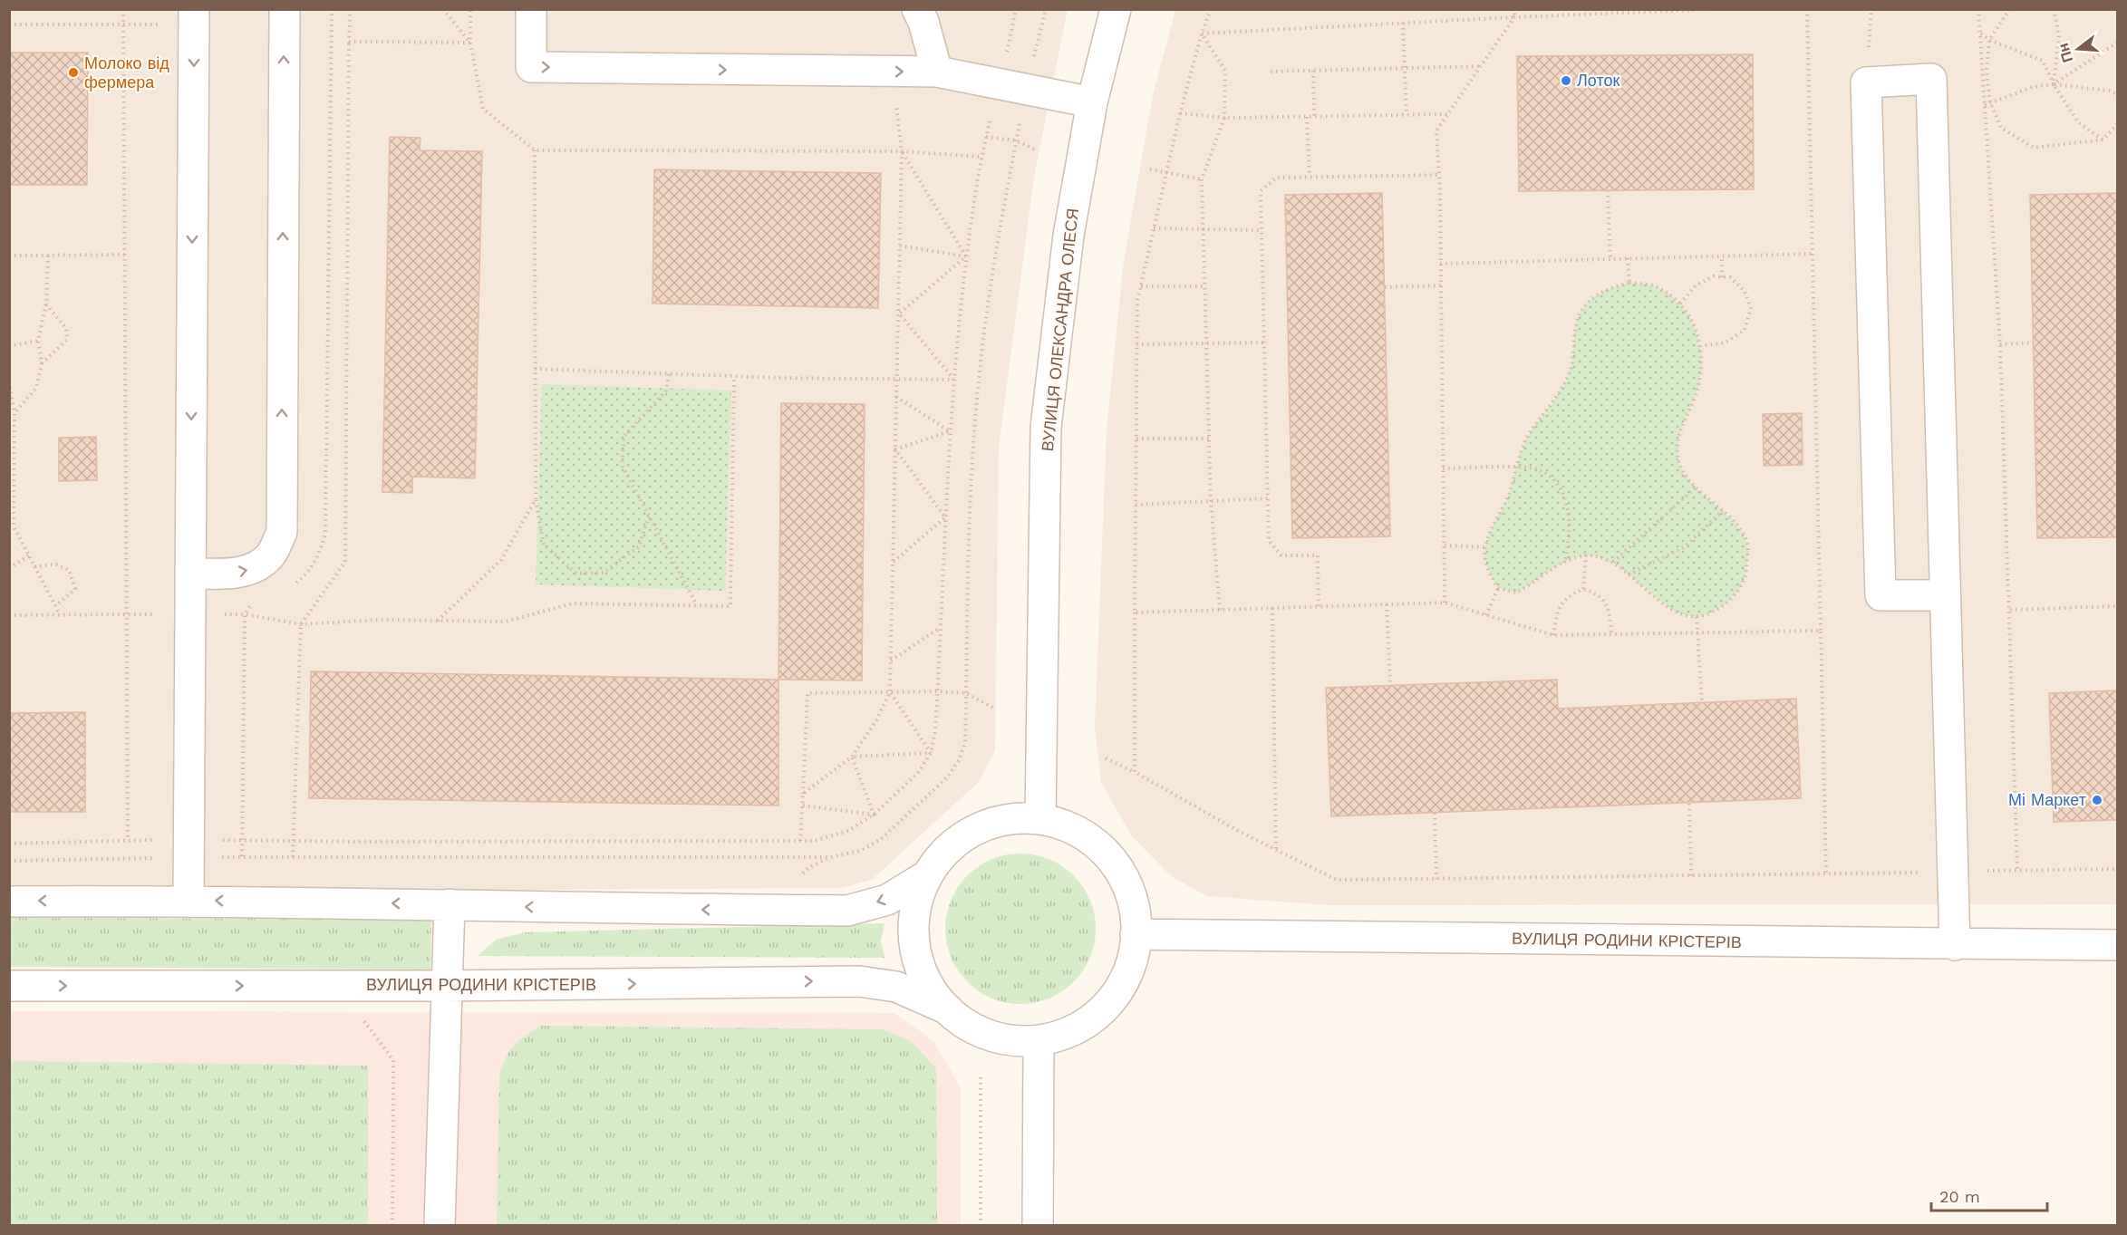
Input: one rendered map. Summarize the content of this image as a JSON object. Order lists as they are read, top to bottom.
{
  "streets": {
    "street": ["ВУЛИЦЯ ОЛЕКСАНДРА ОЛЕСЯ", "ВУЛИЦЯ РОДИНИ КРІСТЕРІВ"]
  },
  "places": ["Молоко від фермера", "Лоток", "Мі Маркет"],
  "scale_bar": "20 m",
  "north": "left"
}
